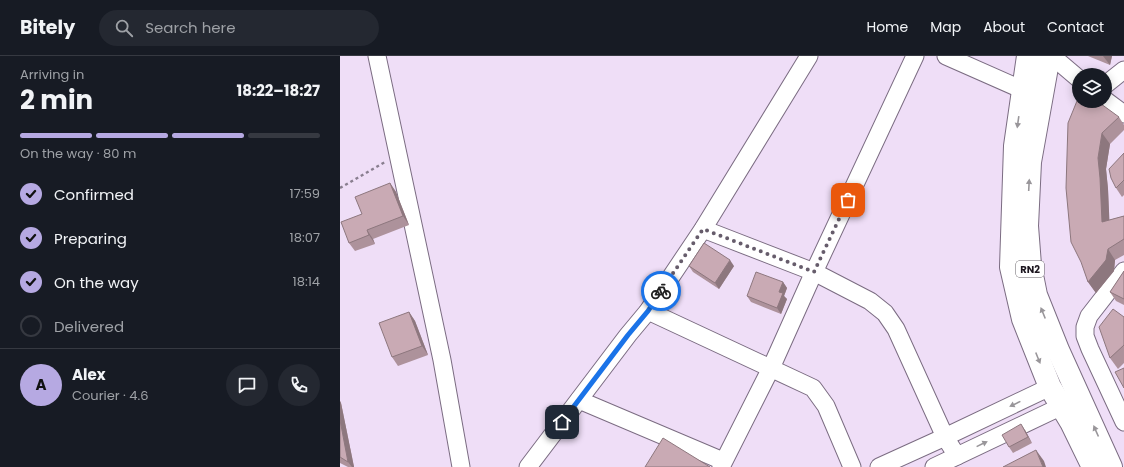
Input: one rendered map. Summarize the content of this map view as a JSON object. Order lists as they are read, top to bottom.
{
  "streets": {
    "highway": ["RN2"]
  },
  "page": {
    "header": "Bitely",
    "search": "Search here",
    "nav": [
      "Home",
      "Map",
      "About",
      "Contact"
    ],
    "heading": ["2 min", "Arriving in", "18:22–18:27"],
    "panel": ["Alex", "Courier · 4.6"],
    "bar": "On the way · 80 m",
    "list": [
      ["Confirmed", "17:59"],
      ["Preparing", "18:07"],
      ["On the way", "18:14"],
      "Delivered"
    ],
    "round": "A"
  }
}
